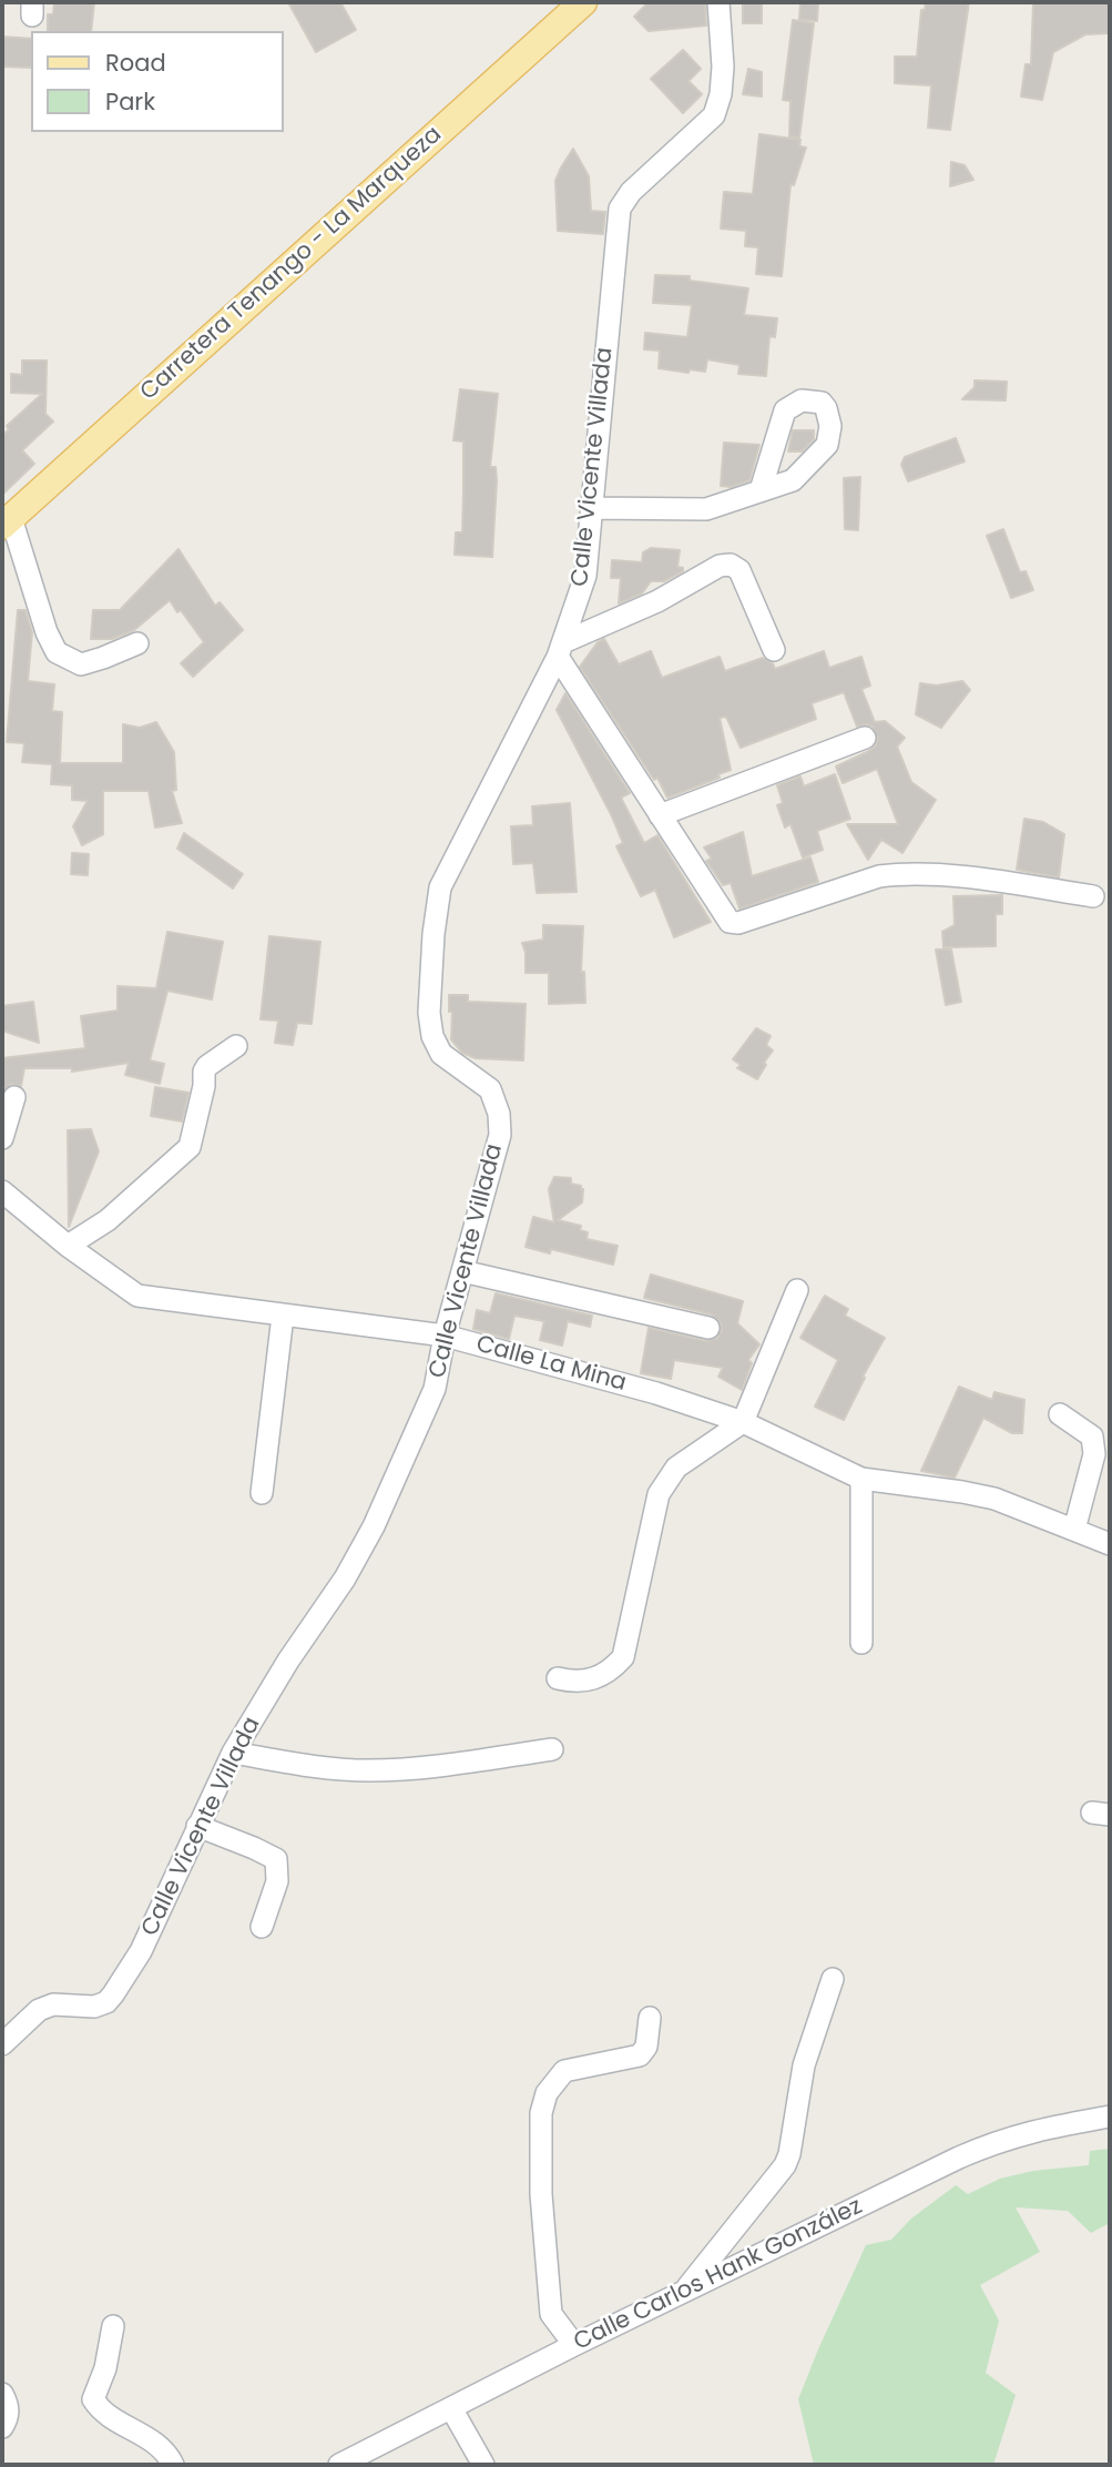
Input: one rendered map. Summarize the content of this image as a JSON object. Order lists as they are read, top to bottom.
{
  "streets": {
    "main road": ["Carretera Tenango - La Marqueza"],
    "street": ["Calle Vicente Villada", "Calle La Mina", "Calle Carlos Hank González"]
  },
  "crossings": [
    ["Calle Vicente Villada", "Calle La Mina"]
  ],
  "legend": ["Road", "Park"]
}
